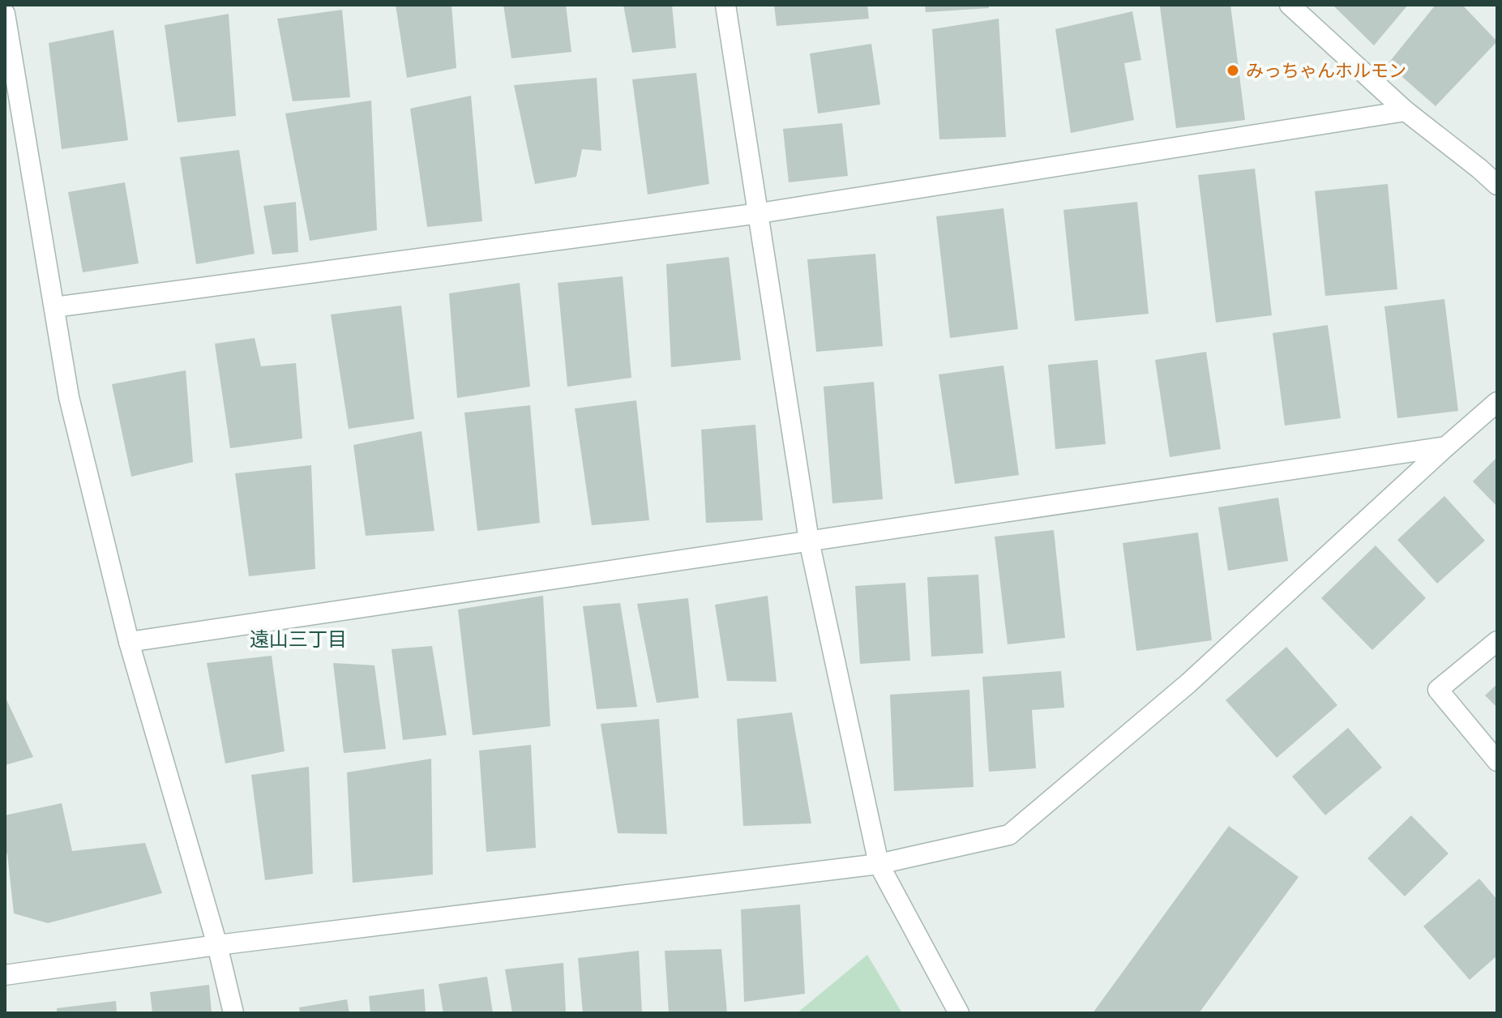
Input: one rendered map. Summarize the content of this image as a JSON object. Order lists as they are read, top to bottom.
{
  "districts": ["遠山三丁目"],
  "places": ["みっちゃんホルモン"]
}
